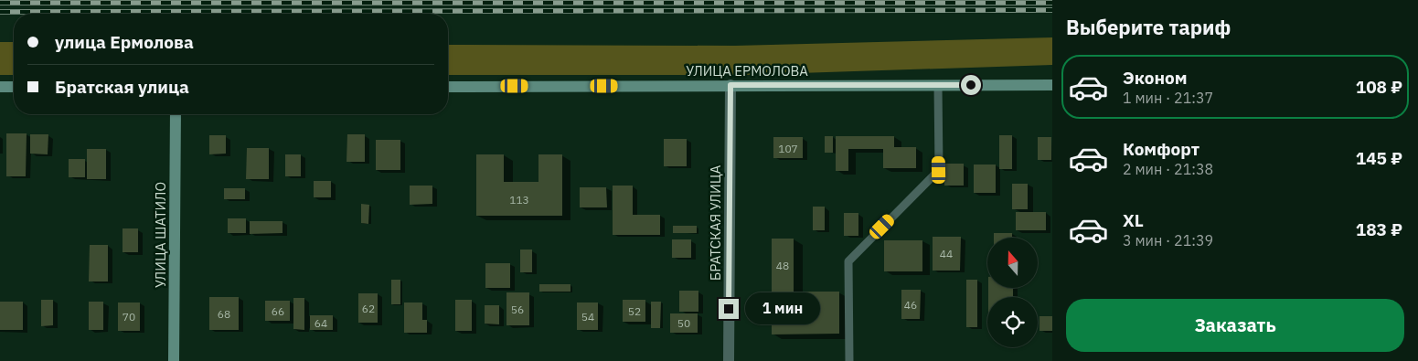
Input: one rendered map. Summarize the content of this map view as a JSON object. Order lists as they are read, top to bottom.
{
  "streets": {
    "street": ["УЛИЦА ЕРМОЛОВА", "БРАТСКАЯ УЛИЦА", "УЛИЦА ШАТИЛО"]
  },
  "crossings": [
    ["УЛИЦА ЕРМОЛОВА", "БРАТСКАЯ УЛИЦА"]
  ],
  "house_numbers": [
    "107",
    "113",
    "44",
    "48",
    "46",
    "62",
    "56",
    "66",
    "52",
    "68",
    "70",
    "54",
    "64",
    "50"
  ],
  "north": "top",
  "page": {
    "heading": "Выберите тариф",
    "banner": ["улица Ермолова", "Братская улица"],
    "list": [
      {
        "name": "Эконом",
        "note": "1 мин · 21:37",
        "value": "108 ₽"
      },
      {
        "name": "Комфорт",
        "note": "2 мин · 21:38",
        "value": "145 ₽"
      },
      {
        "name": "XL",
        "note": "3 мин · 21:39",
        "value": "183 ₽"
      }
    ],
    "buttons": "Заказать",
    "bubble": "1 мин"
  }
}
